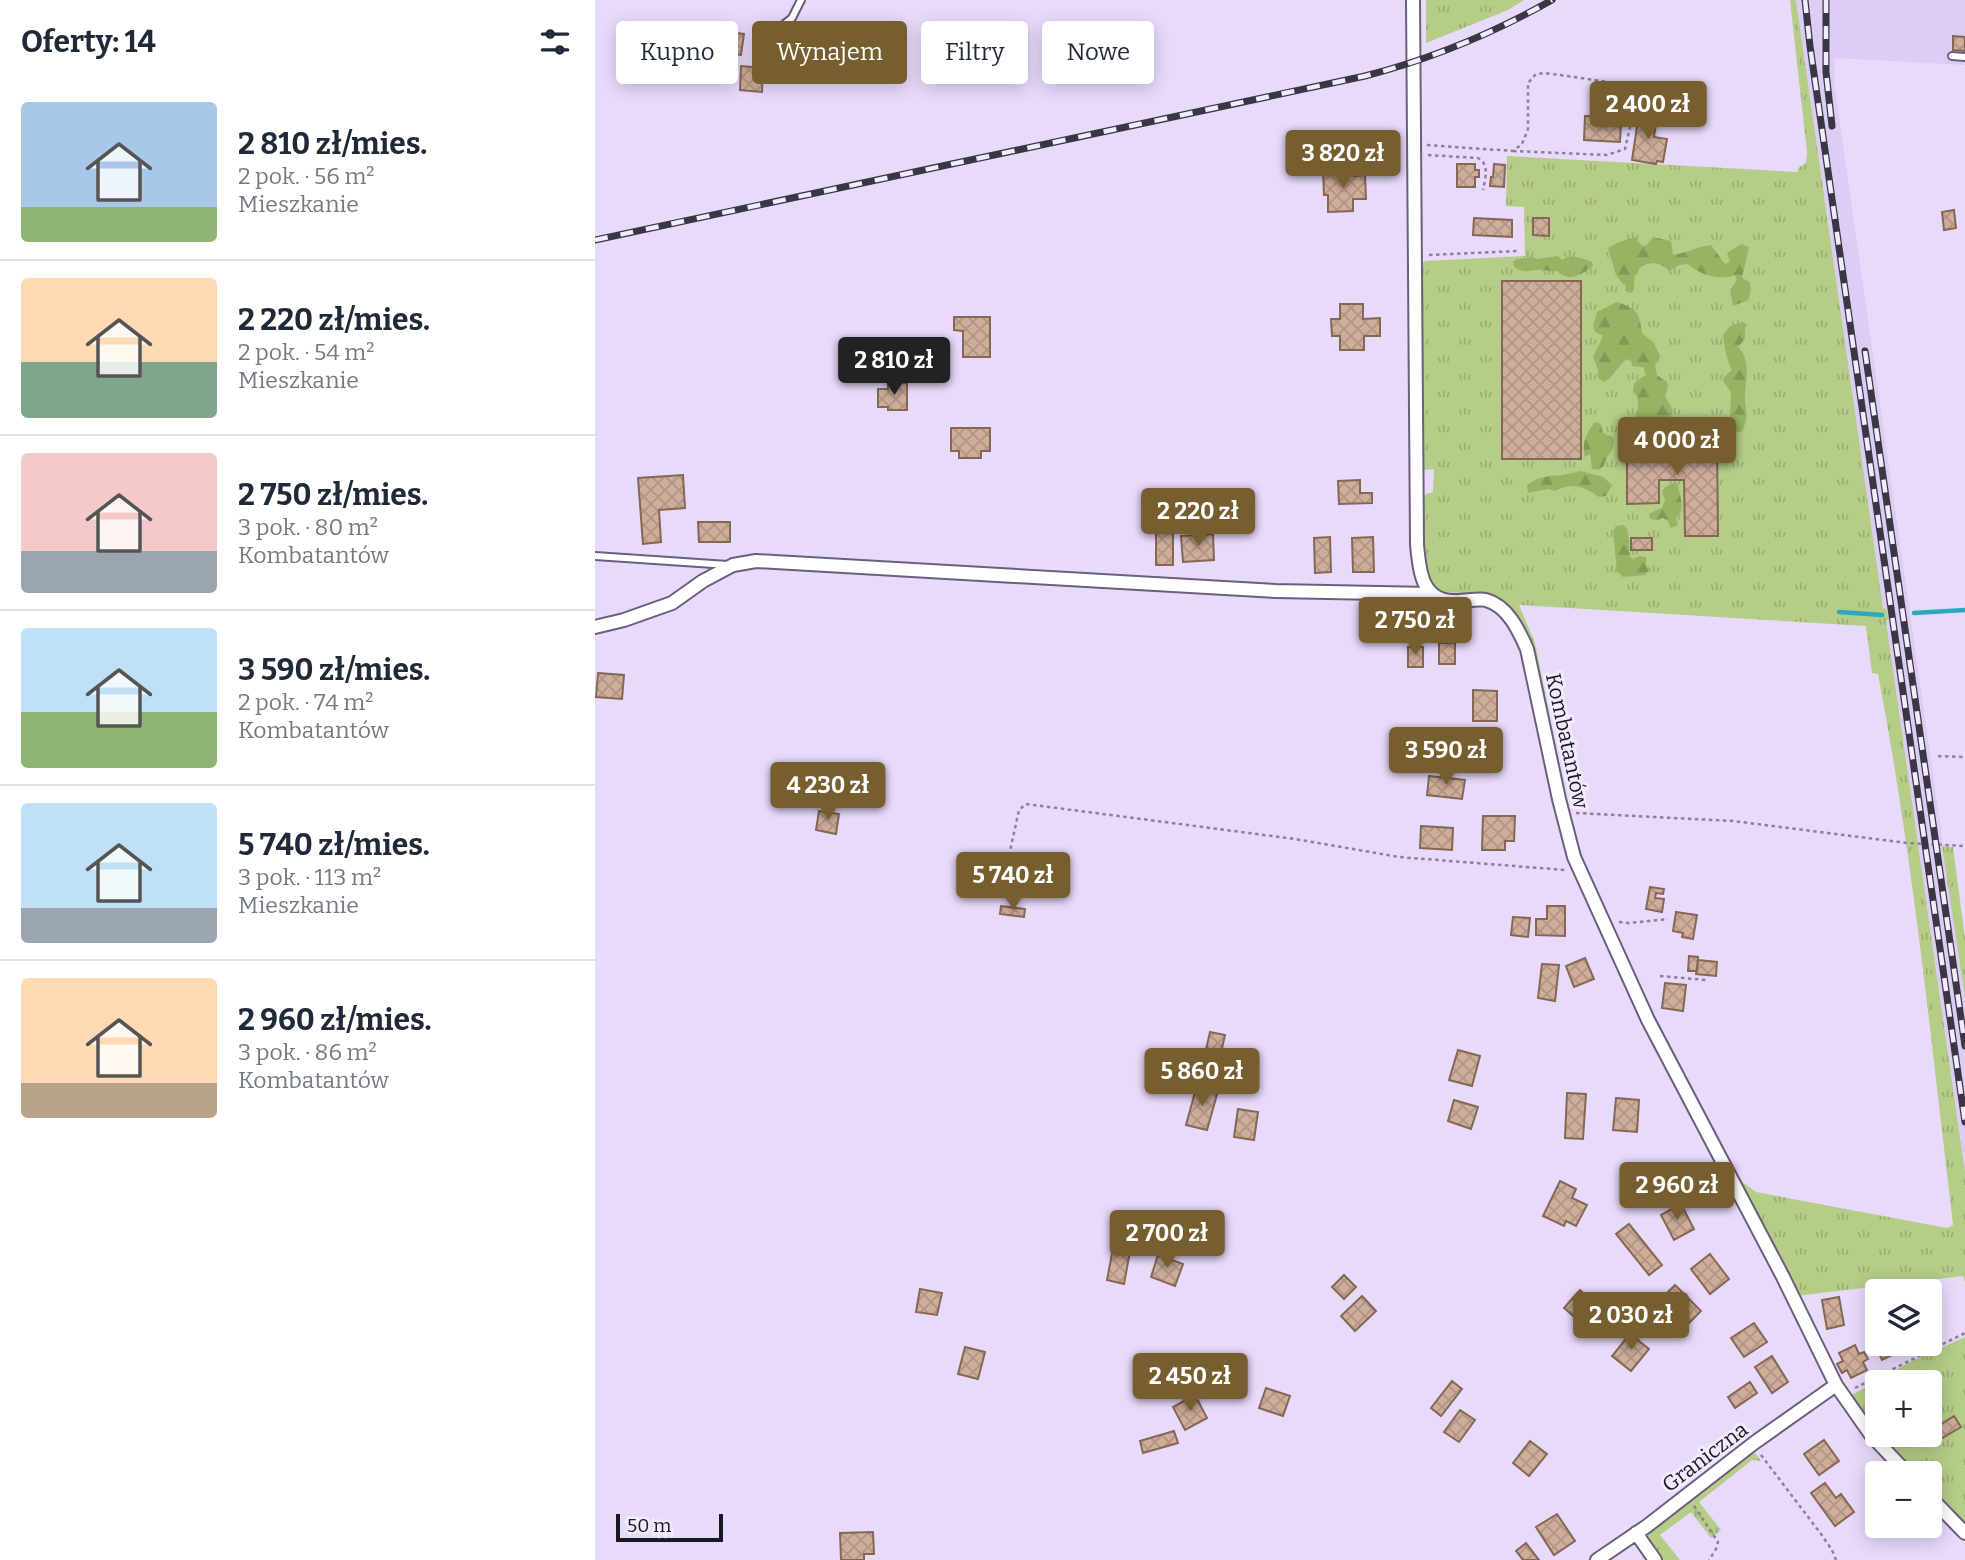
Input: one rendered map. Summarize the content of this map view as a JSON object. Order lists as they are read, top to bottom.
{
  "streets": {
    "street": ["Kombatantów", "Graniczna"]
  },
  "crossings": [
    ["Kombatantów", "Graniczna"]
  ],
  "scale_bar": "50 m",
  "page": {
    "heading": "Oferty: 14",
    "chip": [
      "Kupno",
      "Wynajem",
      "Filtry",
      "Nowe"
    ],
    "price": [
      "2 400 zł",
      "3 820 zł",
      "2 810 zł",
      "4 000 zł",
      "2 220 zł",
      "2 750 zł",
      "3 590 zł",
      "4 230 zł",
      "5 740 zł",
      "5 860 zł",
      "2 960 zł",
      "2 700 zł",
      "2 030 zł",
      "2 450 zł"
    ],
    "list": [
      {
        "name": "2 810 zł/mies.",
        "note": "2 pok. · 56 m² · Mieszkanie"
      },
      {
        "name": "2 220 zł/mies.",
        "note": "2 pok. · 54 m² · Mieszkanie"
      },
      {
        "name": "2 750 zł/mies.",
        "note": "3 pok. · 80 m² · Kombatantów"
      },
      {
        "name": "3 590 zł/mies.",
        "note": "2 pok. · 74 m² · Kombatantów"
      },
      {
        "name": "5 740 zł/mies.",
        "note": "3 pok. · 113 m² · Mieszkanie"
      },
      {
        "name": "2 960 zł/mies.",
        "note": "3 pok. · 86 m² · Kombatantów"
      }
    ],
    "map_buttons": ["+", "−"],
    "scale": "50 m"
  }
}
